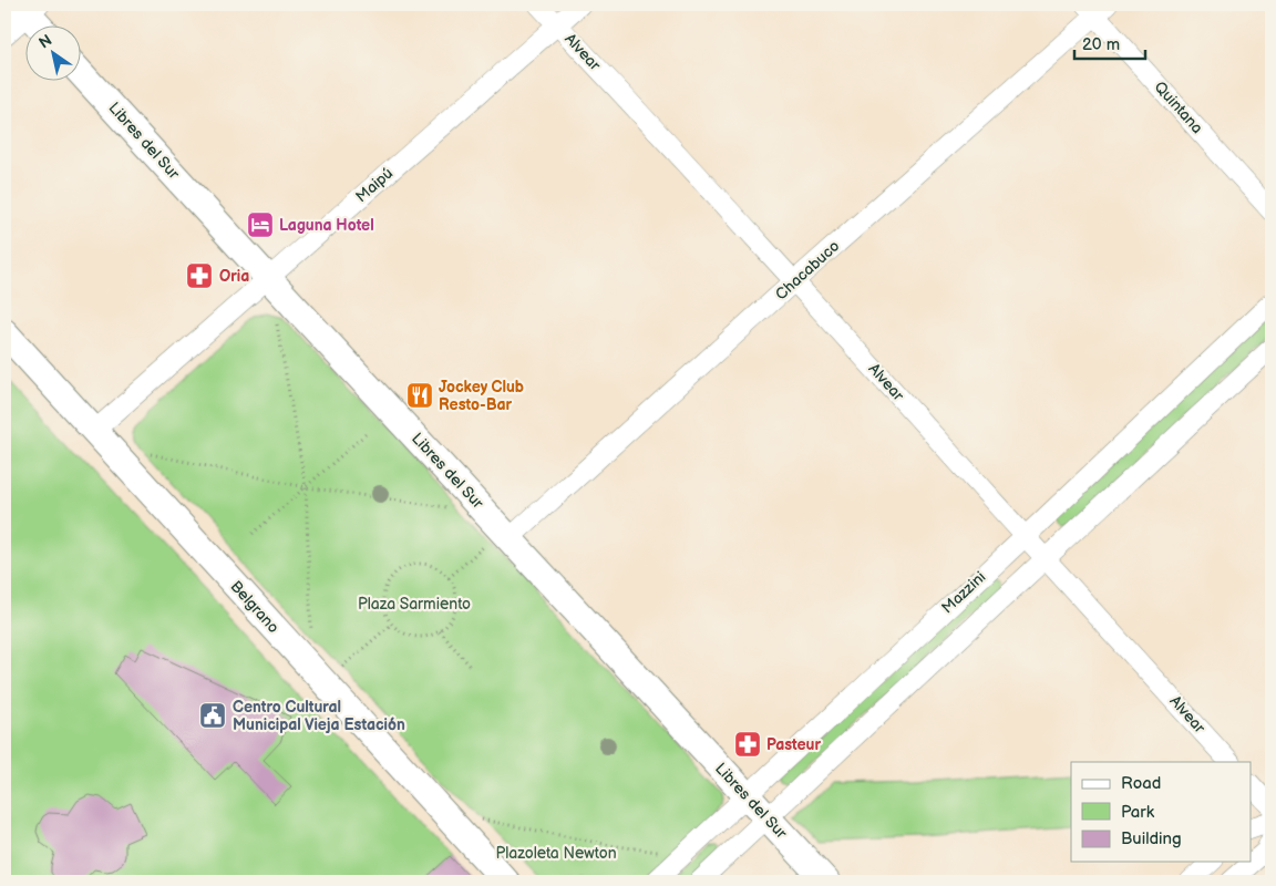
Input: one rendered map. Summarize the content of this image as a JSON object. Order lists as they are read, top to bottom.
{
  "streets": {
    "main road": ["Libres del Sur", "Belgrano"],
    "street": [
      "Alvear",
      "Quintana",
      "Maipú",
      "Chacabuco",
      "Mazzini"
    ]
  },
  "crossings": [
    ["Alvear", "Maipú"],
    ["Alvear", "Chacabuco"],
    ["Alvear", "Mazzini"],
    ["Quintana", "Chacabuco"],
    ["Libres del Sur", "Maipú"],
    ["Libres del Sur", "Chacabuco"],
    ["Libres del Sur", "Mazzini"],
    ["Maipú", "Belgrano"]
  ],
  "parks": ["Plaza Sarmiento", "Plazoleta Newton"],
  "places": {
    "hotel": ["Laguna Hotel"],
    "pharmacy": ["Oria", "Pasteur"],
    "restaurant": ["Jockey Club Resto-Bar"],
    "public building": ["Centro Cultural Municipal Vieja Estación"]
  },
  "legend": ["Road", "Park", "Building"],
  "scale_bar": "20 m",
  "north": "top left"
}
